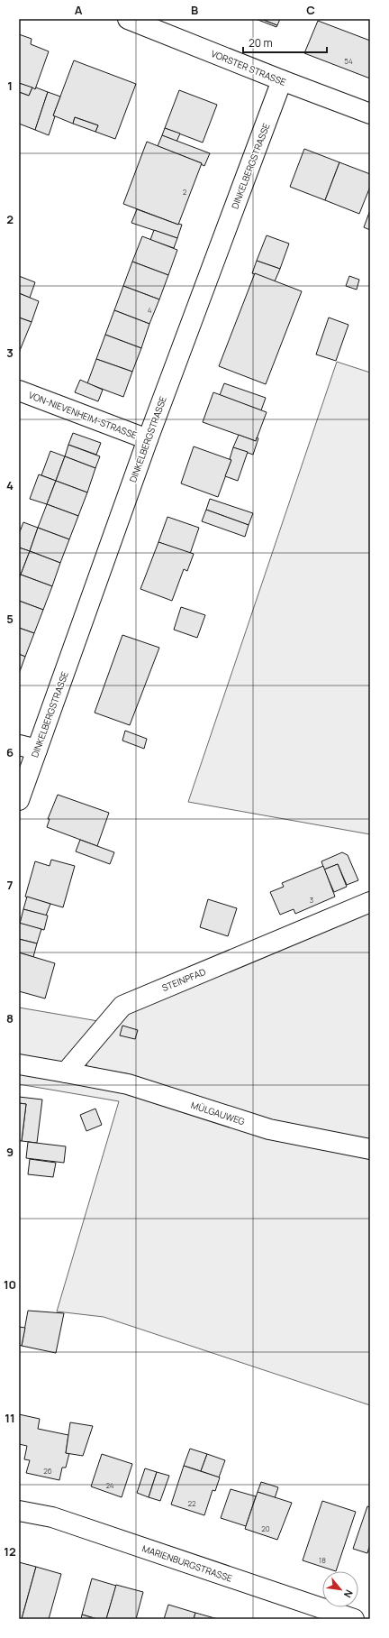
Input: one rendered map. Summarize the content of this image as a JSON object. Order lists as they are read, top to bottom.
{
  "streets": {
    "street": [
      "VORSTER STRASSE",
      "DINKELBERGSTRASSE",
      "VON-NIEVENHEIM-STRASSE",
      "STEINPFAD",
      "MÜLGAUWEG",
      "MARIENBURGSTRASSE"
    ]
  },
  "crossings": [
    ["VORSTER STRASSE", "DINKELBERGSTRASSE"],
    ["DINKELBERGSTRASSE", "VON-NIEVENHEIM-STRASSE"],
    ["STEINPFAD", "MÜLGAUWEG"]
  ],
  "house_numbers": [
    "54",
    "2",
    "4",
    "3",
    "26",
    "24",
    "22",
    "20",
    "18"
  ],
  "scale_bar": "20 m",
  "north": "bottom right",
  "grid": {
    "columns": ["A", "B", "C"],
    "rows": [
      "1",
      "2",
      "3",
      "4",
      "5",
      "6",
      "7",
      "8",
      "9",
      "10",
      "11",
      "12"
    ]
  }
}
